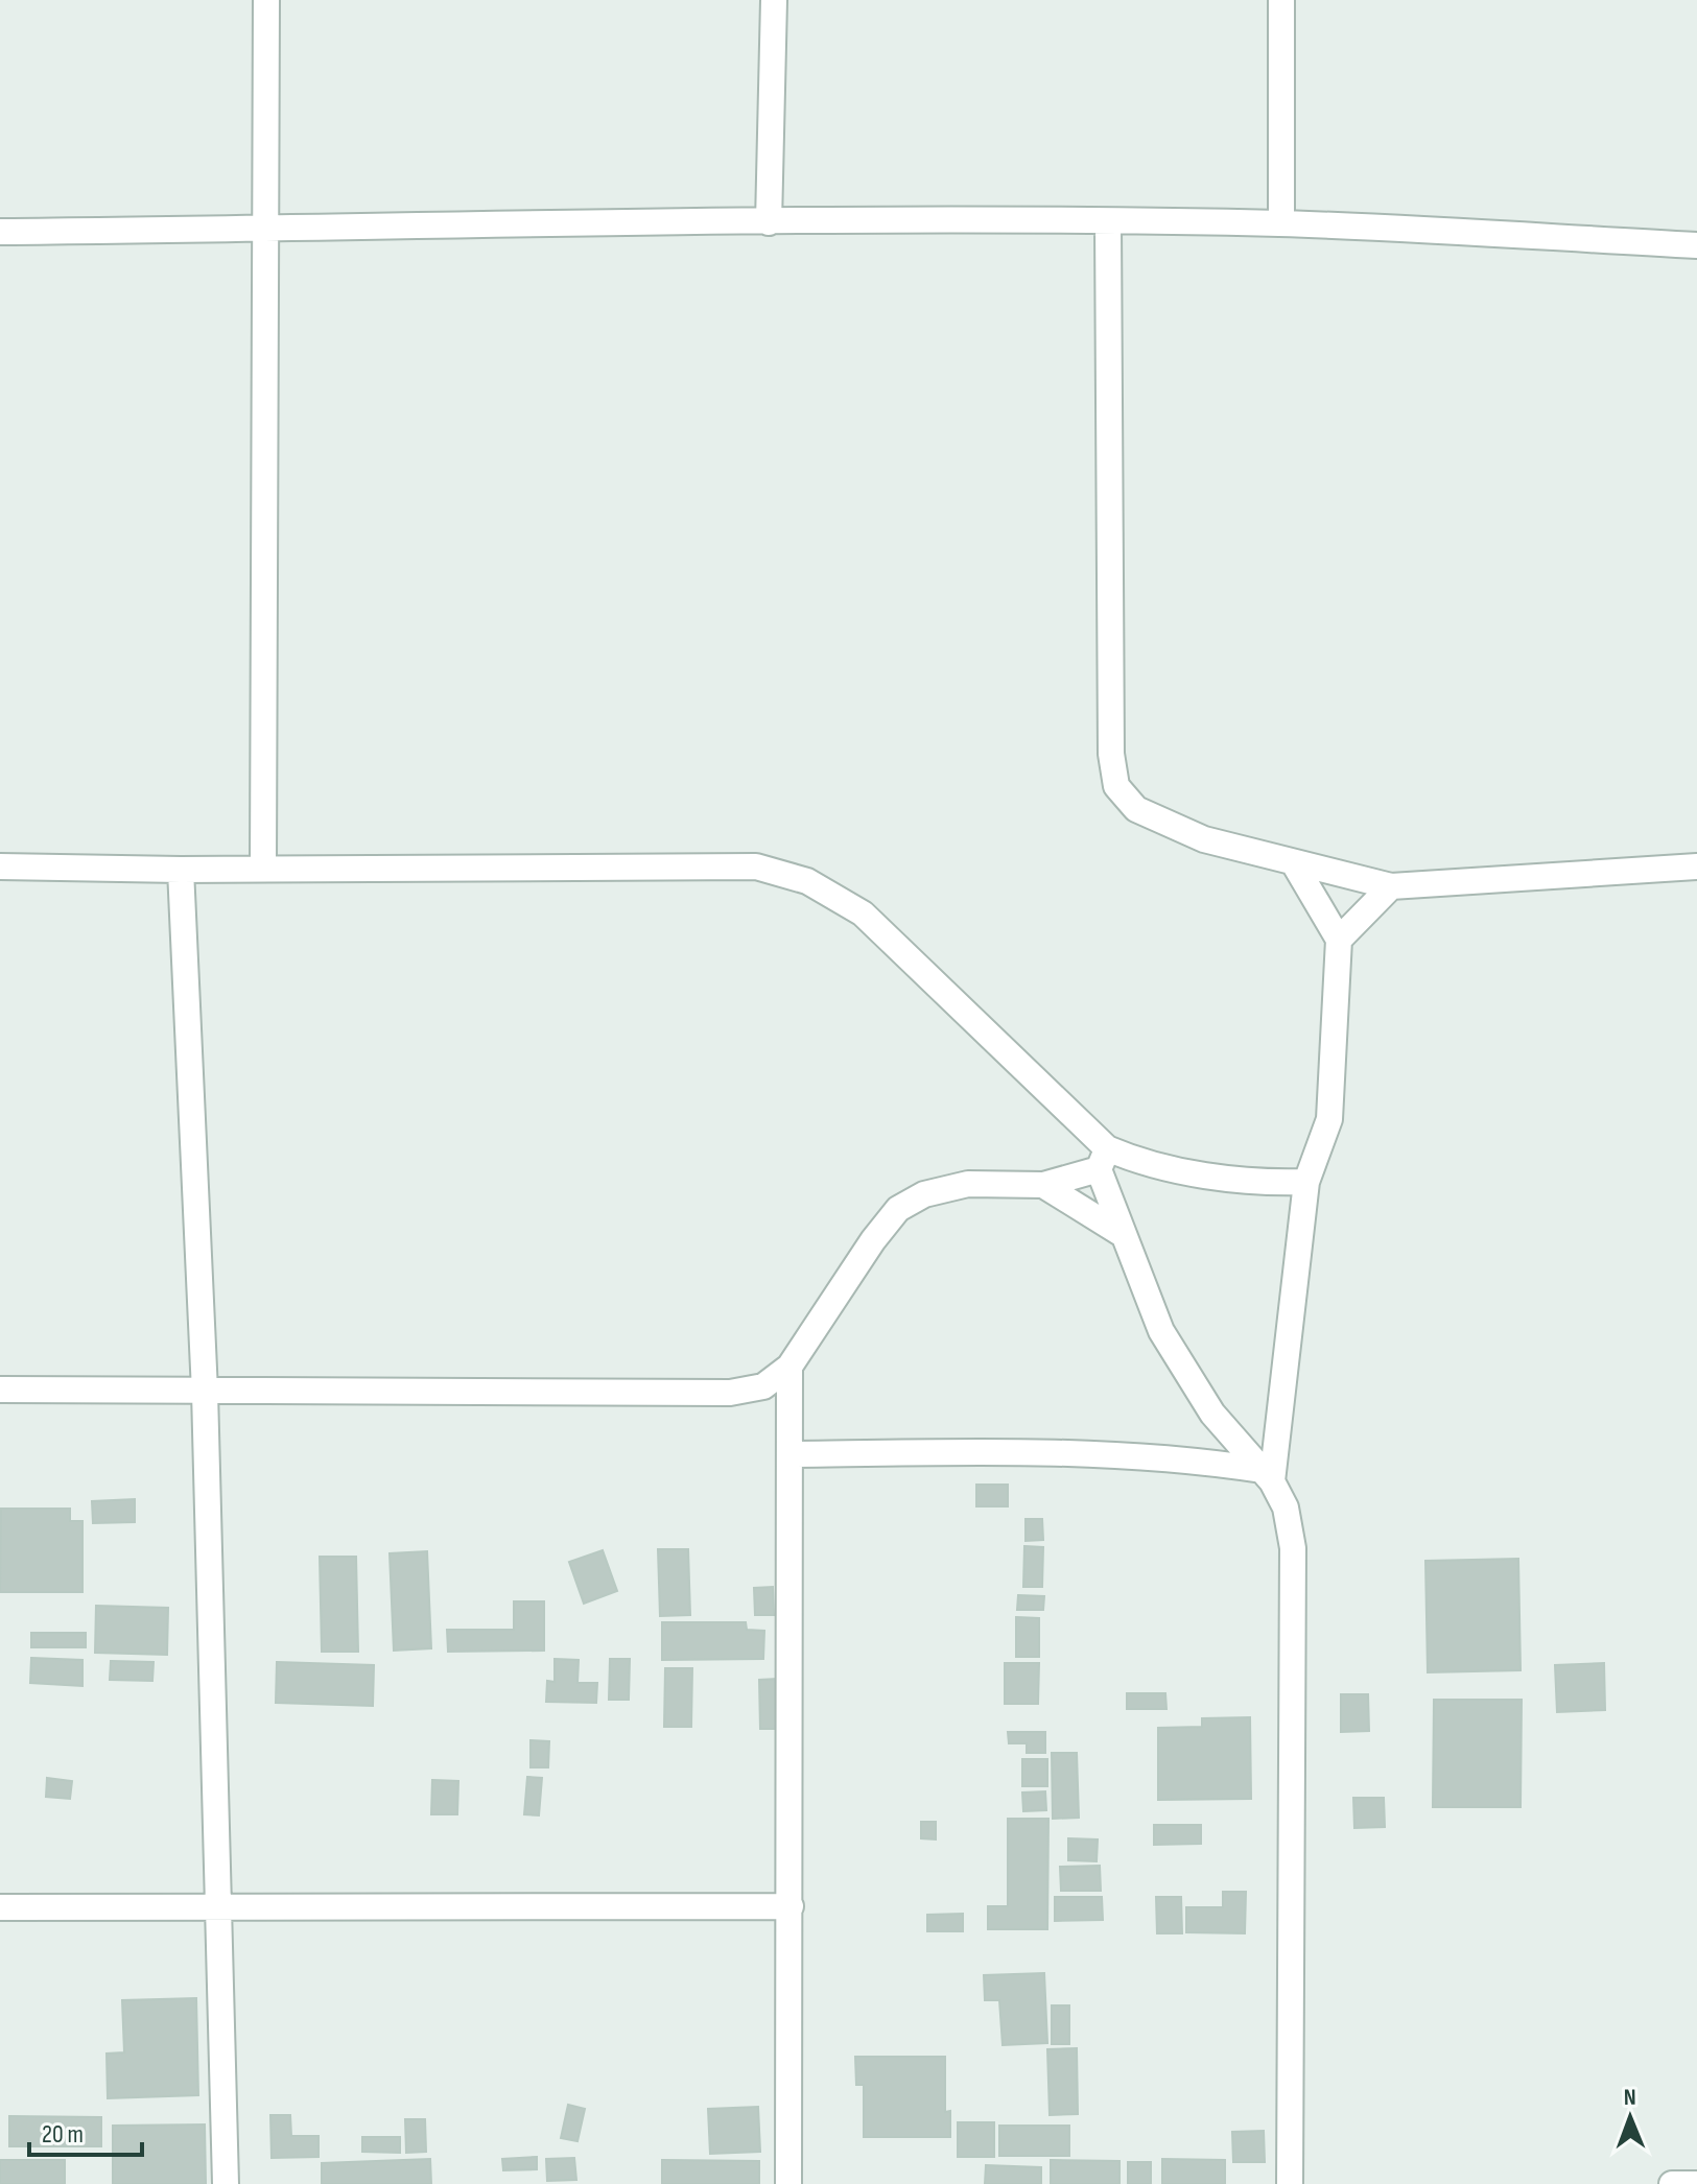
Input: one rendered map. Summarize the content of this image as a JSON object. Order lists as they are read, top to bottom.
{
  "scale_bar": "20 m",
  "north": "top"
}
